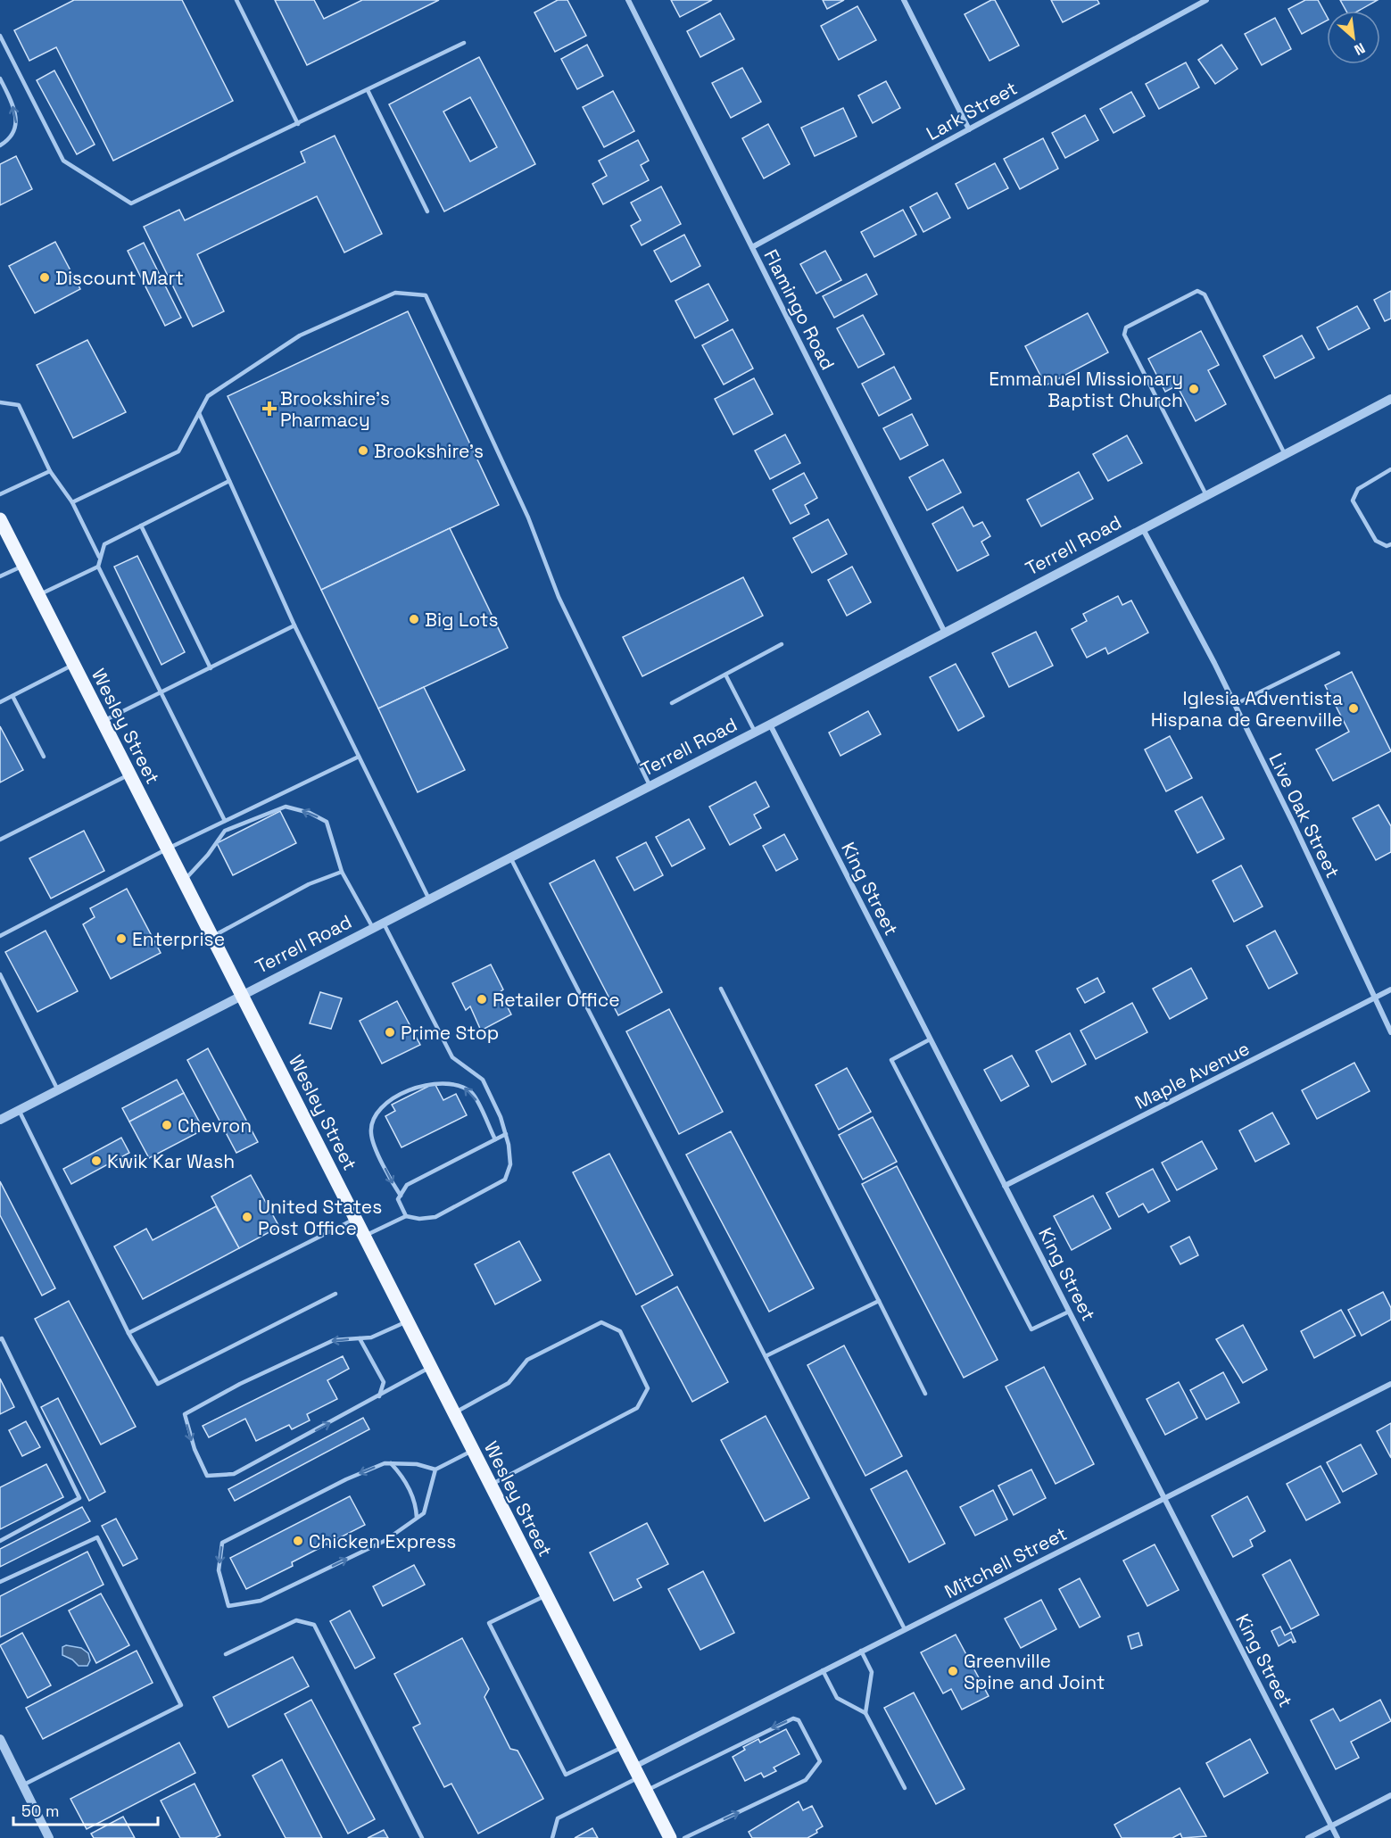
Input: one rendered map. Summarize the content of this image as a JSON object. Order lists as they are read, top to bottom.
{
  "streets": {
    "main road": ["Wesley Street"],
    "street": [
      "Lark Street",
      "Flamingo Road",
      "Terrell Road",
      "Live Oak Street",
      "King Street",
      "Maple Avenue",
      "Mitchell Street"
    ]
  },
  "crossings": [
    ["Lark Street", "Flamingo Road"],
    ["Flamingo Road", "Terrell Road"],
    ["Terrell Road", "Wesley Street"],
    ["Terrell Road", "Live Oak Street"],
    ["Terrell Road", "King Street"],
    ["Wesley Street", "Mitchell Street"],
    ["Live Oak Street", "Maple Avenue"],
    ["King Street", "Maple Avenue"],
    ["King Street", "Mitchell Street"]
  ],
  "places": {
    "other": [
      "Discount Mart",
      "Emmanuel Missionary Baptist Church",
      "Brookshire's",
      "Big Lots",
      "Iglesia Adventista Hispana de Greenville",
      "Enterprise",
      "Retailer Office",
      "Prime Stop",
      "Chevron",
      "Kwik Kar Wash",
      "United States Post Office",
      "Chicken Express",
      "Greenville Spine and Joint"
    ],
    "health": ["Brookshire's Pharmacy"]
  },
  "scale_bar": "50 m",
  "north": "bottom right"
}
